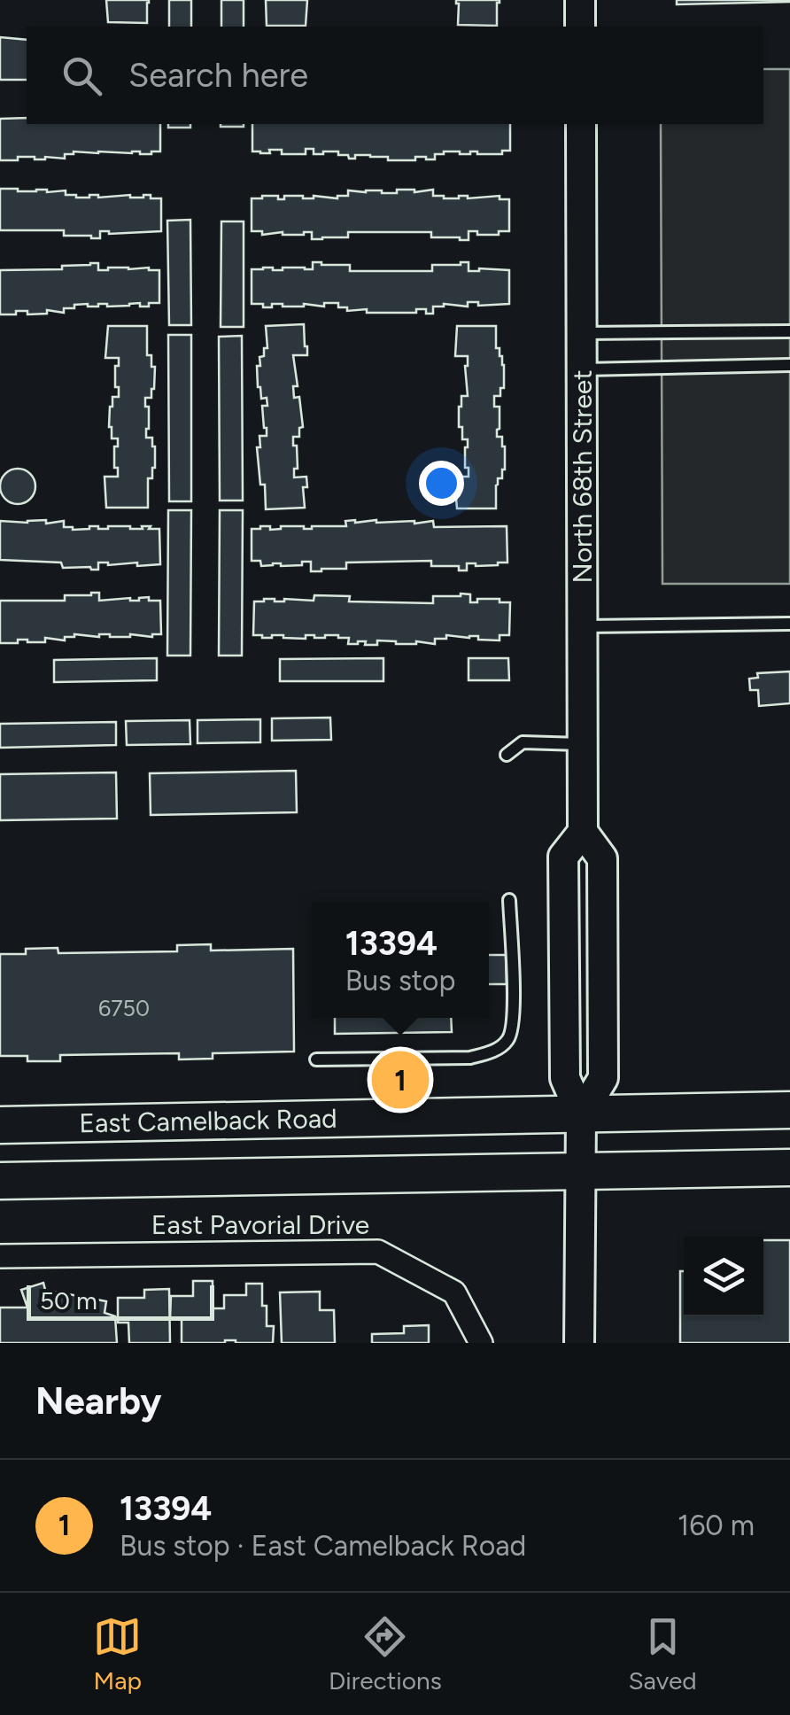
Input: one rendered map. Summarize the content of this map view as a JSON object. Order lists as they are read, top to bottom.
{
  "streets": {
    "main road": ["East Camelback Road"],
    "street": ["North 68th Street", "East Pavorial Drive"]
  },
  "crossings": [
    ["North 68th Street", "East Camelback Road"]
  ],
  "house_numbers": ["6750"],
  "scale_bar": "50 m",
  "page": {
    "search": "Search here",
    "popup": ["13394", "Bus stop"],
    "pins": "1",
    "scale": "50 m",
    "heading": "Nearby",
    "list": [
      {
        "mark": "1",
        "name": "13394",
        "note": "Bus stop · East Camelback Road",
        "value": "160 m"
      }
    ],
    "nav": ["Map", "Directions", "Saved"]
  }
}
